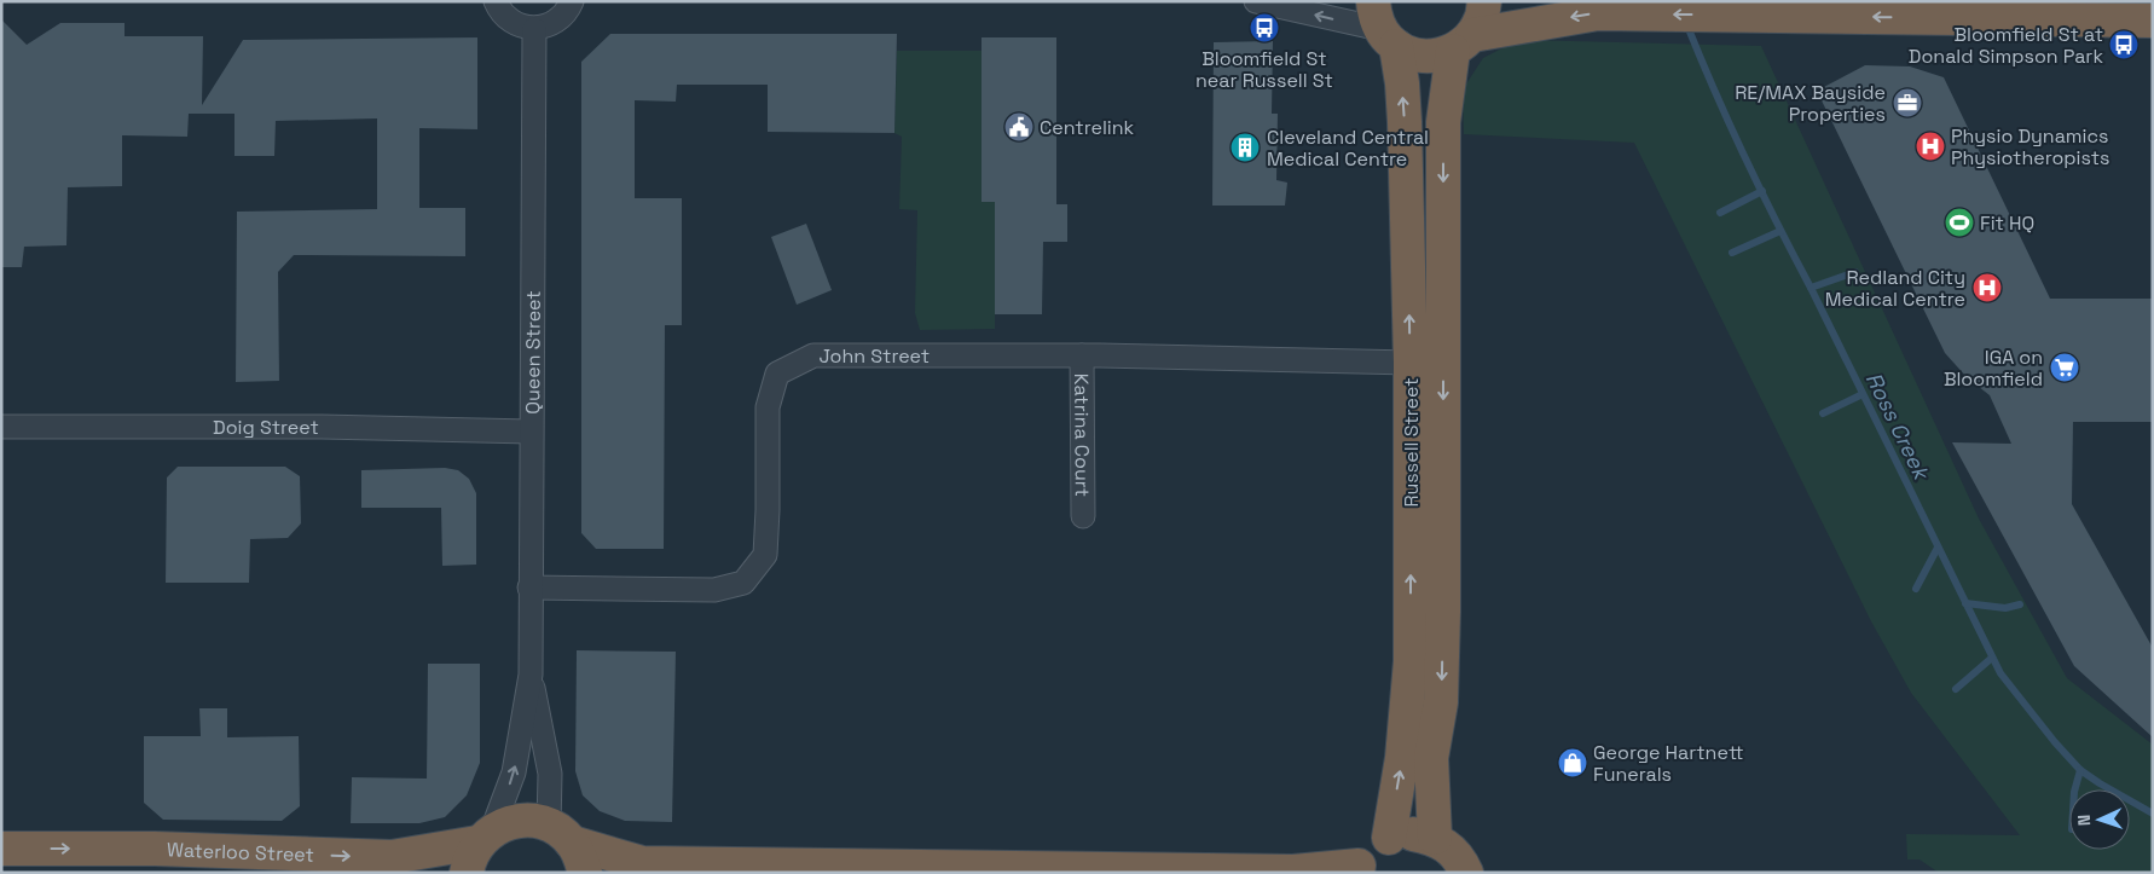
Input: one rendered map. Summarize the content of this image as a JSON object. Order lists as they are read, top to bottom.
{
  "streets": {
    "highway": ["Russell Street", "Waterloo Street"],
    "street": [
      "Queen Street",
      "John Street",
      "Doig Street",
      "Katrina Court"
    ]
  },
  "crossings": [
    ["Queen Street", "John Street"],
    ["Queen Street", "Doig Street"],
    ["Queen Street", "Waterloo Street"],
    ["John Street", "Katrina Court"],
    ["John Street", "Russell Street"]
  ],
  "one_way": ["Waterloo Street"],
  "water": ["Ross Creek"],
  "places": {
    "bus stop": ["Bloomfield St near Russell St", "Bloomfield St at Donald Simpson Park"],
    "office": ["RE/MAX Bayside Properties"],
    "public building": ["Centrelink"],
    "hospital": ["Physio Dynamics Physiotheropists", "Redland City Medical Centre"],
    "building": ["Cleveland Central Medical Centre"],
    "sports": ["Fit HQ"],
    "supermarket": ["IGA on Bloomfield"],
    "shop": ["George Hartnett Funerals"]
  },
  "north": "left"
}
